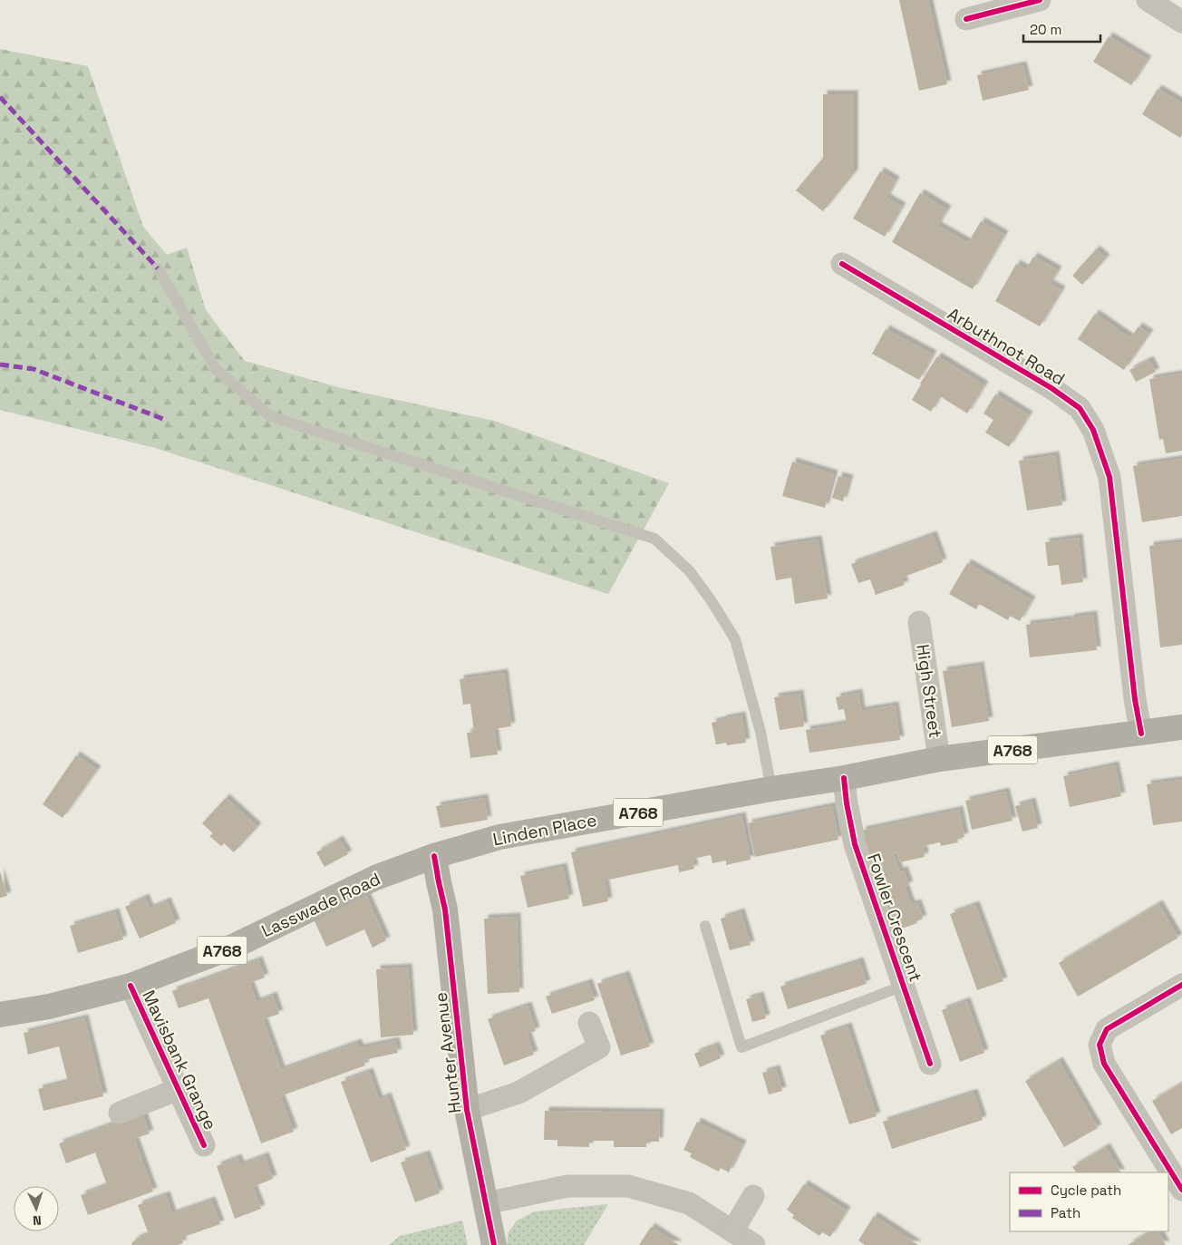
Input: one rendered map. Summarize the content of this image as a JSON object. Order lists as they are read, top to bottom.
{
  "streets": {
    "main road": [
      "High Street",
      "A768",
      "Linden Place",
      "Lasswade Road"
    ],
    "street": [
      "Arbuthnot Road",
      "Fowler Crescent",
      "Hunter Avenue",
      "Mavisbank Grange"
    ]
  },
  "crossings": [
    ["Arbuthnot Road", "High Street"],
    ["High Street", "Linden Place"],
    ["High Street", "Fowler Crescent"],
    ["Linden Place", "Lasswade Road"],
    ["Linden Place", "Fowler Crescent"],
    ["Linden Place", "Hunter Avenue"],
    ["Lasswade Road", "Hunter Avenue"],
    ["Lasswade Road", "Mavisbank Grange"]
  ],
  "legend": ["Cycle path", "Path"],
  "scale_bar": "20 m",
  "north": "bottom"
}
